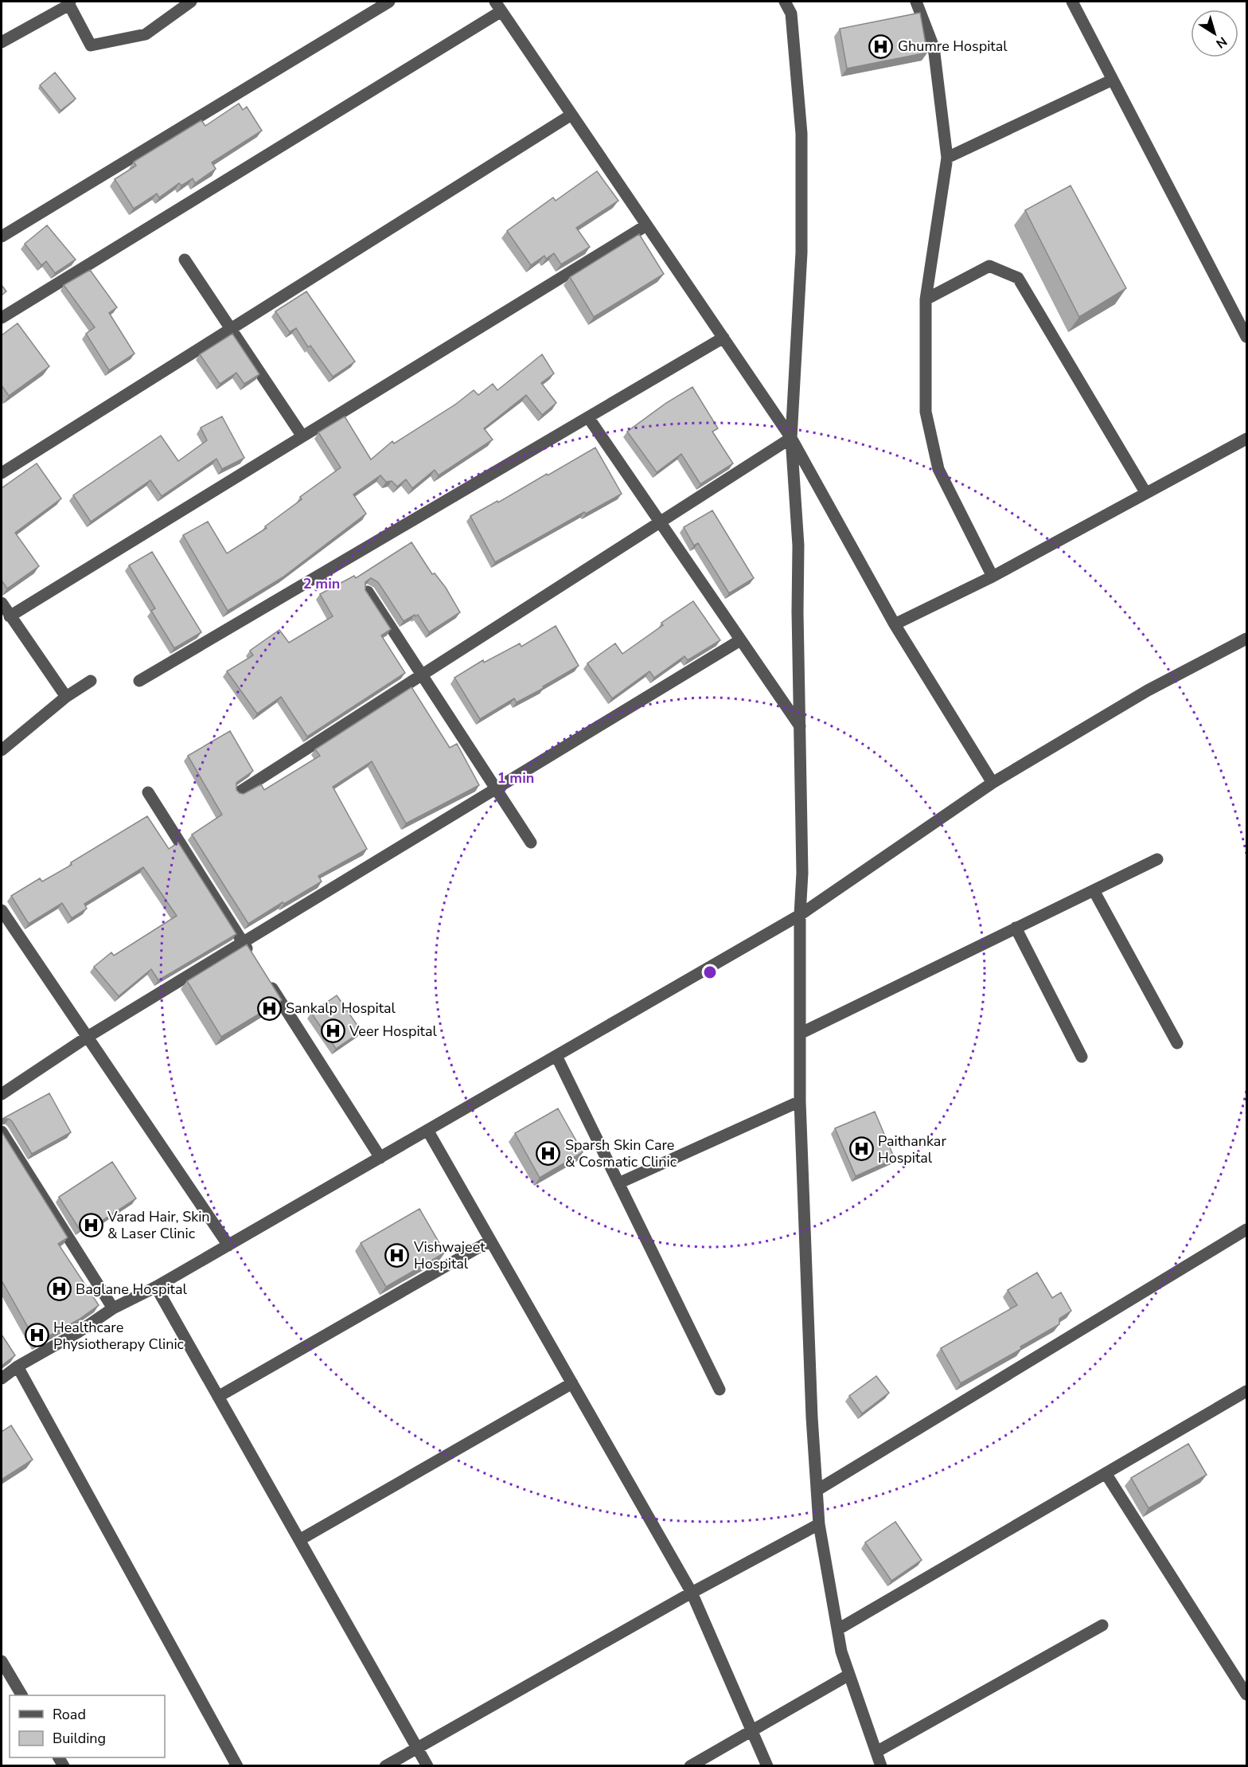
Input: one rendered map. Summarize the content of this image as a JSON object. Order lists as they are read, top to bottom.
{
  "places": {
    "hospital": [
      "Ghumre Hospital",
      "Sankalp Hospital",
      "Veer Hospital",
      "Paithankar Hospital",
      "Sparsh Skin Care & Cosmatic Clinic",
      "Varad Hair, Skin & Laser Clinic",
      "Vishwajeet Hospital",
      "Baglane Hospital",
      "Healthcare Physiotherapy Clinic"
    ]
  },
  "legend": ["Road", "Building"],
  "north": "bottom right",
  "rings": ["2 min", "1 min"]
}
